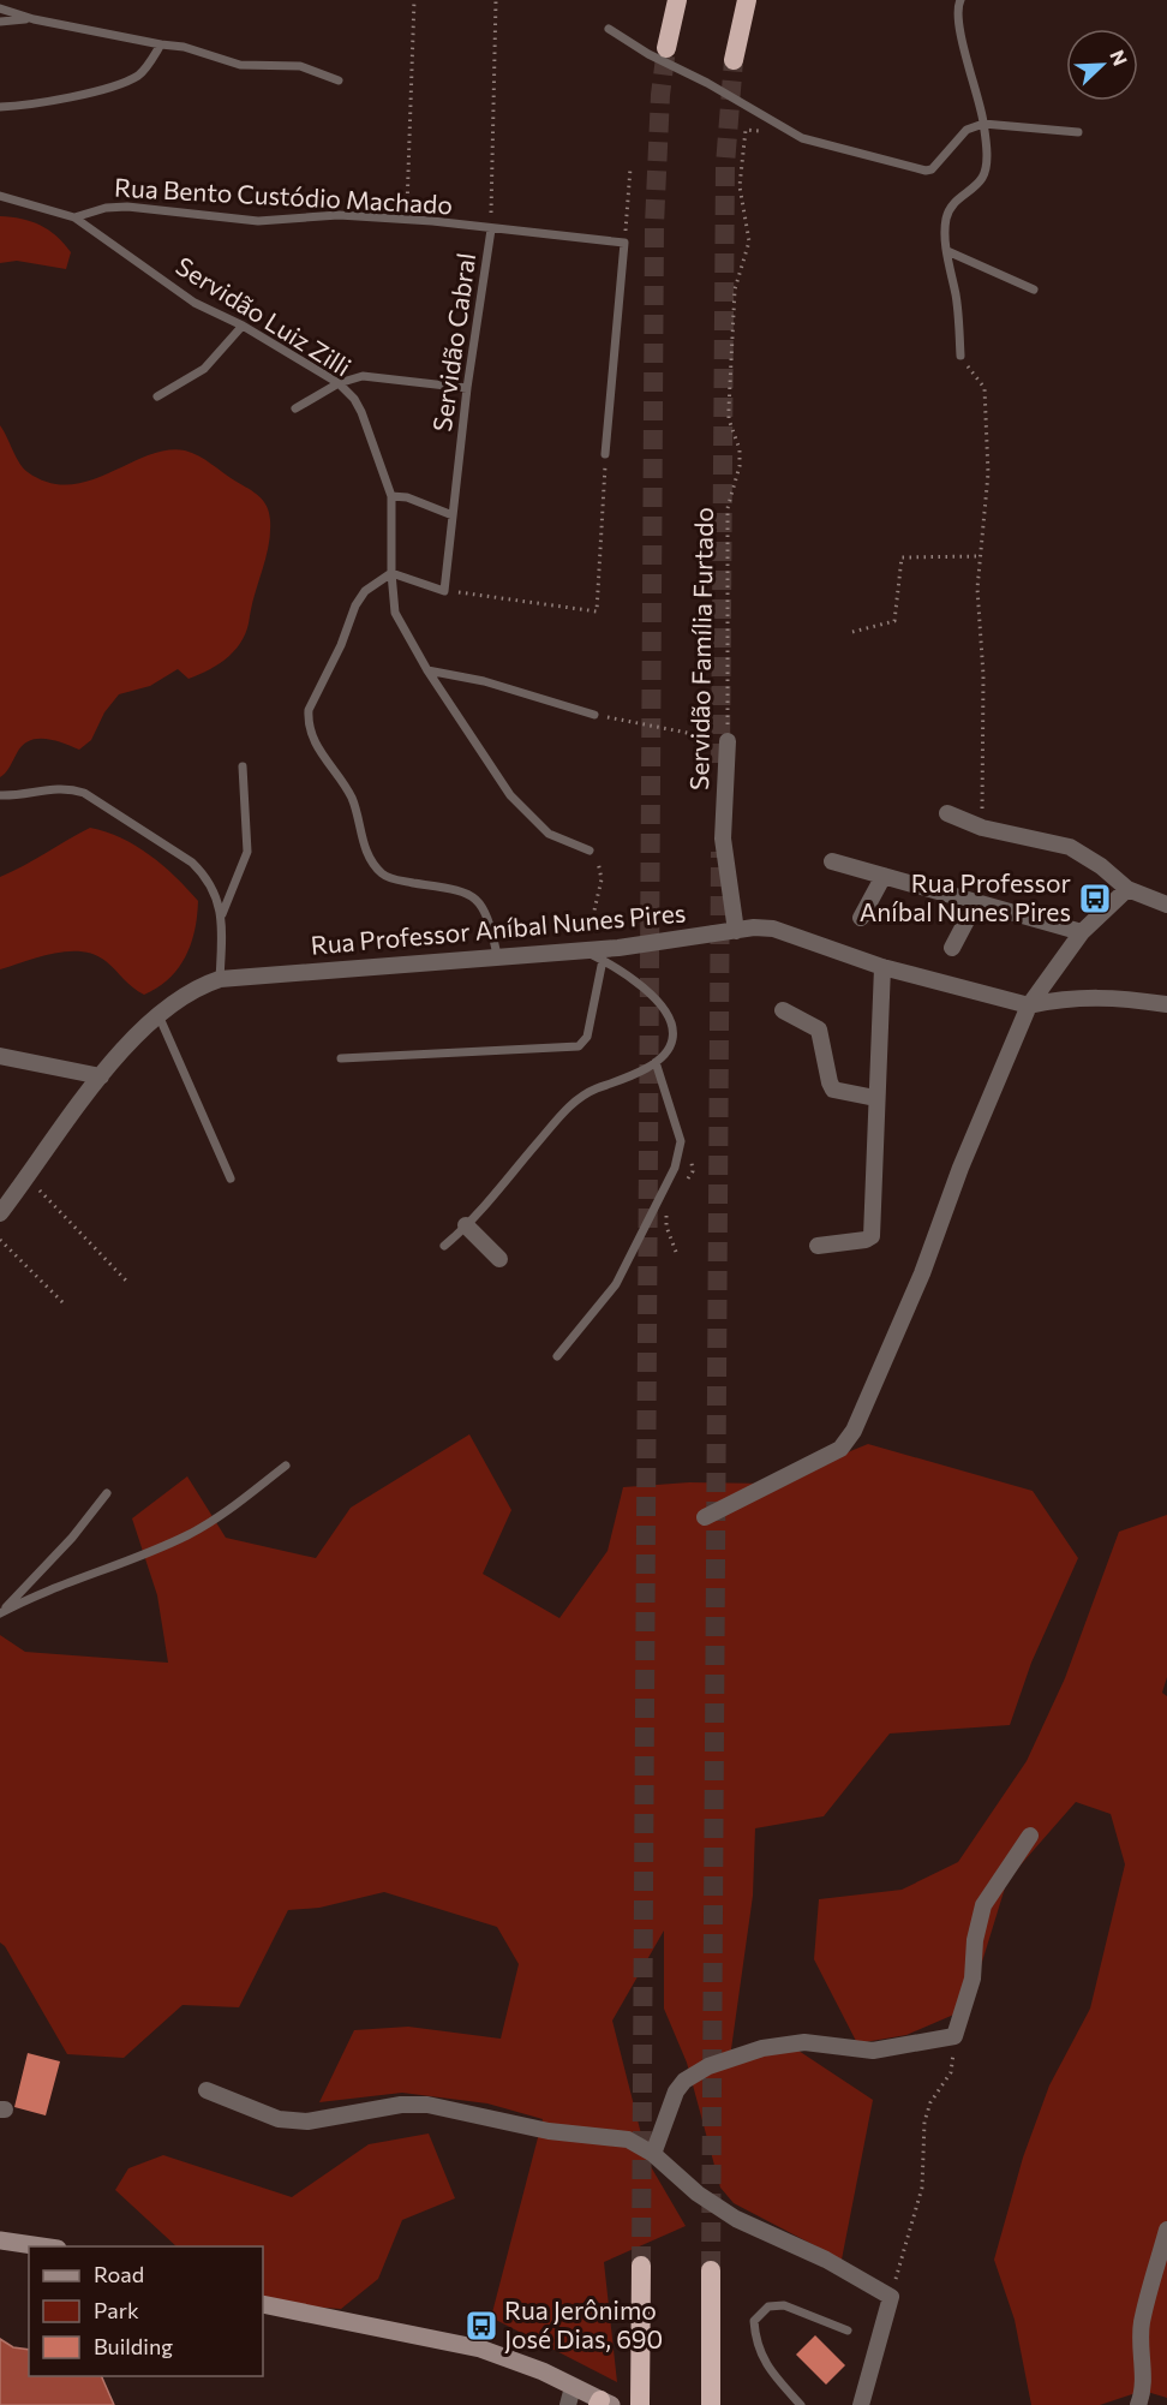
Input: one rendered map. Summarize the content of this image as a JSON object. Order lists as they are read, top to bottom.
{
  "streets": {
    "street": ["Servidão Família Furtado", "Rua Professor Aníbal Nunes Pires"],
    "lane": ["Rua Bento Custódio Machado", "Servidão Luiz Zilli", "Servidão Cabral"]
  },
  "crossings": [
    ["Rua Bento Custódio Machado", "Servidão Luiz Zilli"],
    ["Rua Bento Custódio Machado", "Servidão Cabral"],
    ["Servidão Família Furtado", "Rua Professor Aníbal Nunes Pires"]
  ],
  "places": {
    "bus stop": ["Rua Professor Aníbal Nunes Pires", "Rua Jerônimo José Dias, 690"]
  },
  "legend": ["Road", "Park", "Building"],
  "north": "top right"
}
